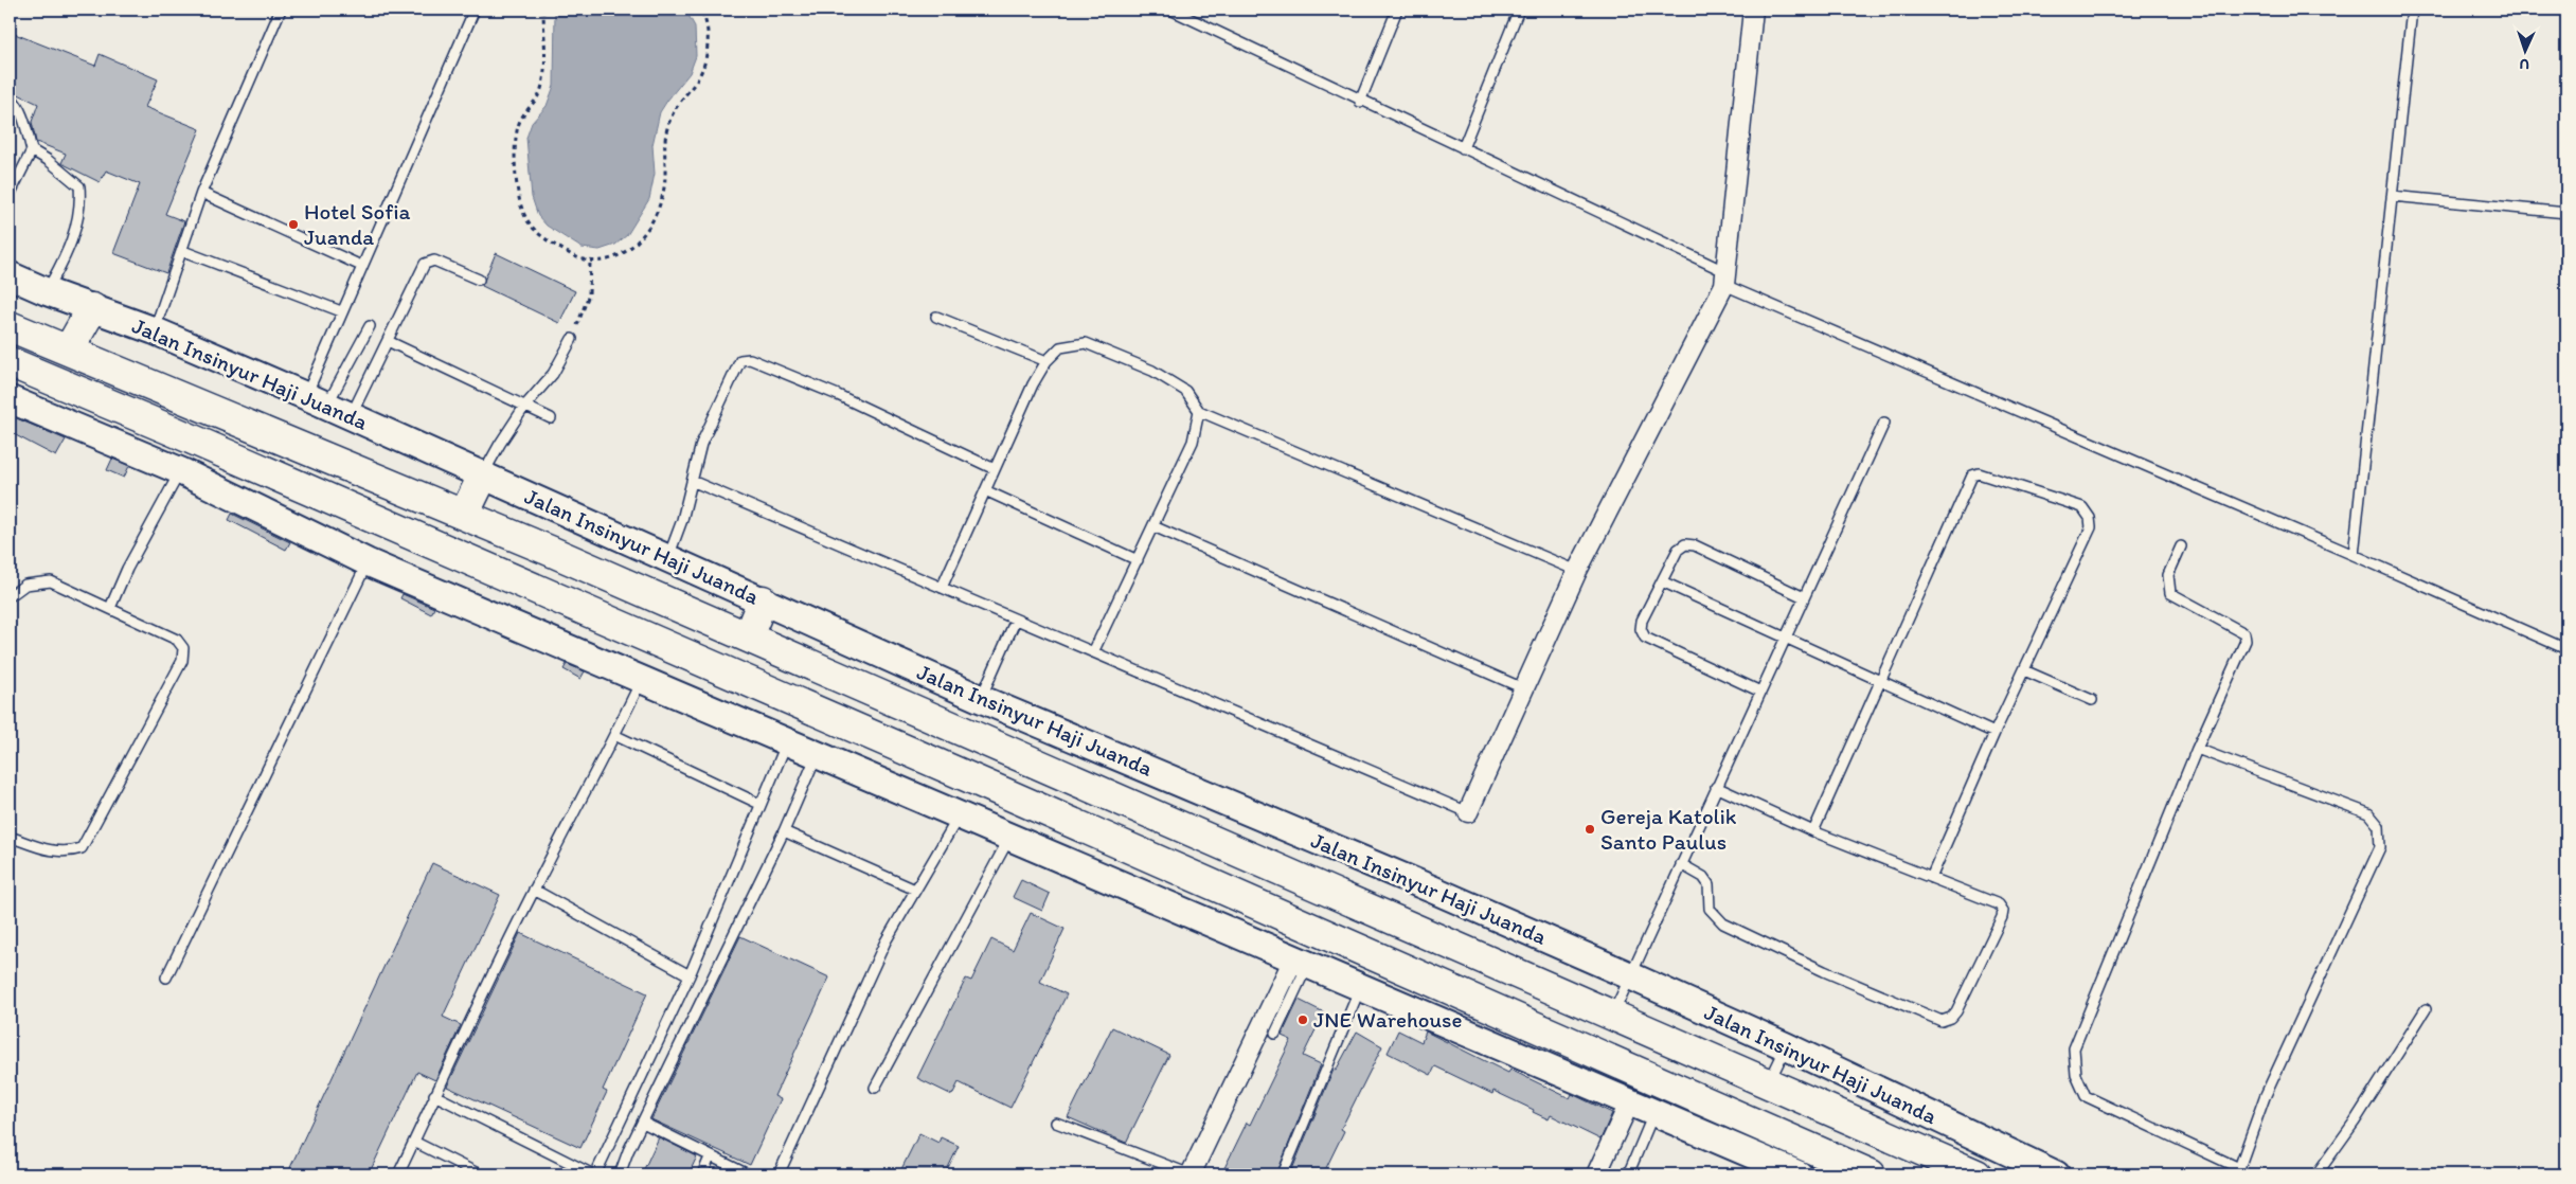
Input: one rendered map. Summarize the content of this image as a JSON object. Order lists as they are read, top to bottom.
{
  "streets": {
    "highway": ["Jalan Insinyur Haji Juanda"]
  },
  "places": ["Hotel Sofia Juanda", "Gereja Katolik Santo Paulus", "JNE Warehouse"],
  "north": "bottom"
}
